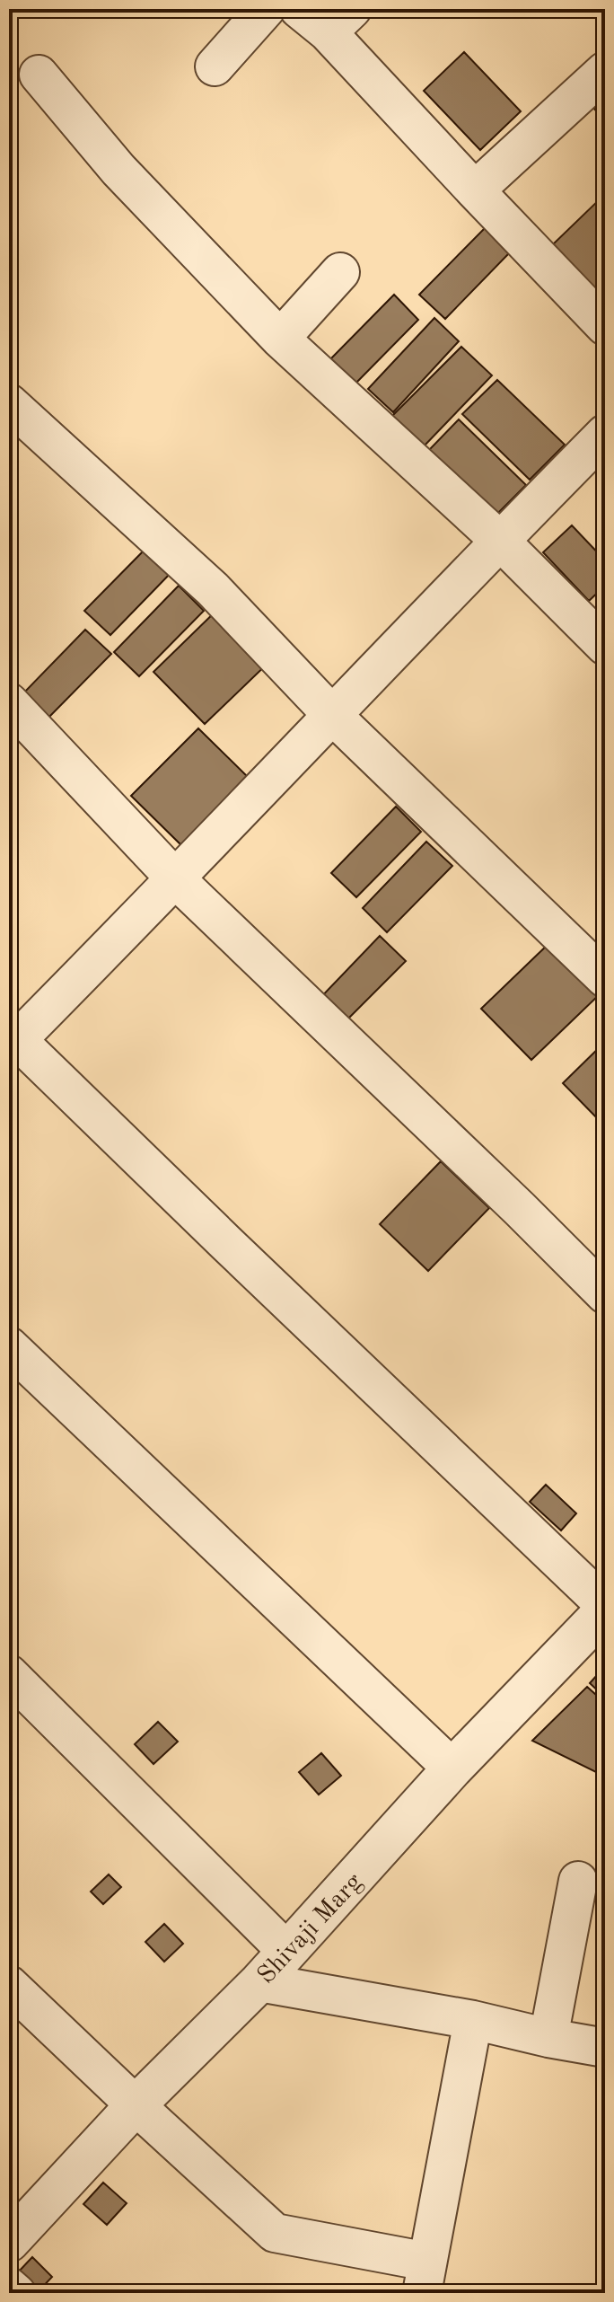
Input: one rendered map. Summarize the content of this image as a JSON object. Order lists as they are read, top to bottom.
{
  "streets": {
    "street": ["Shivaji Marg"]
  }
}
